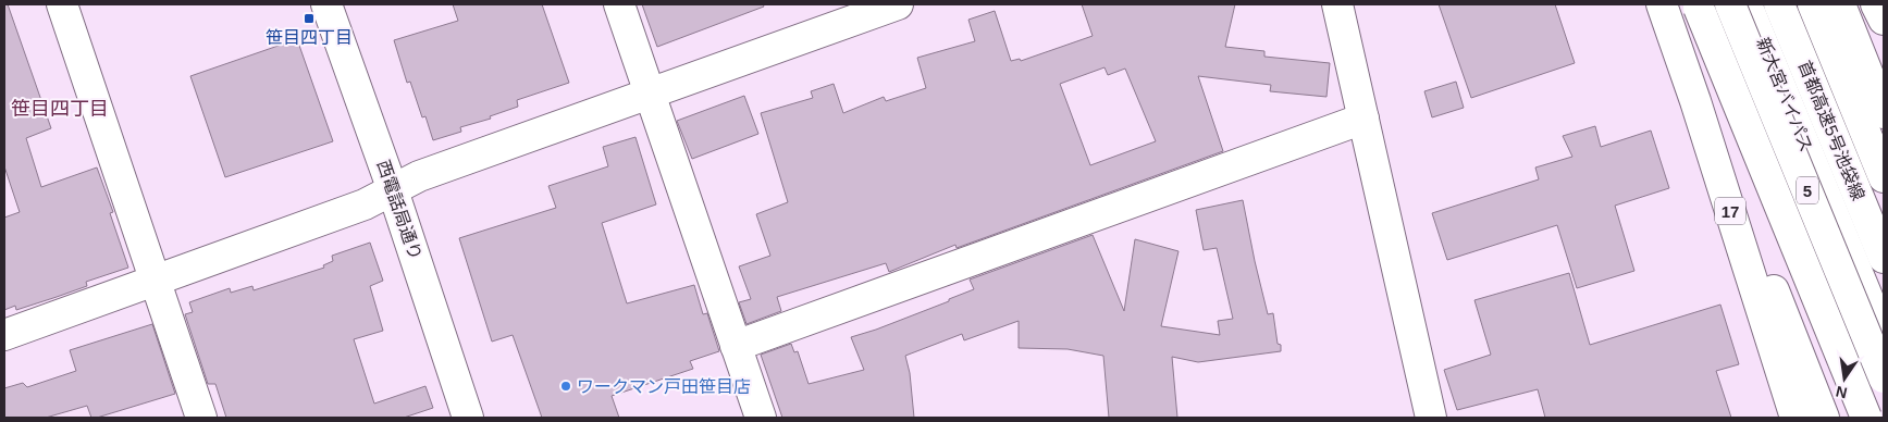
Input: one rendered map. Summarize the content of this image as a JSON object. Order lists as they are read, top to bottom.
{
  "streets": {
    "main road": [
      "新大宮バイパス",
      "首都高速5号池袋線",
      "5",
      "西電話局通り",
      "17"
    ]
  },
  "districts": ["笹目四丁目"],
  "places": {
    "transit": ["笹目四丁目"],
    "other": ["ワークマン戸田笹目店"]
  },
  "north": "bottom"
}
